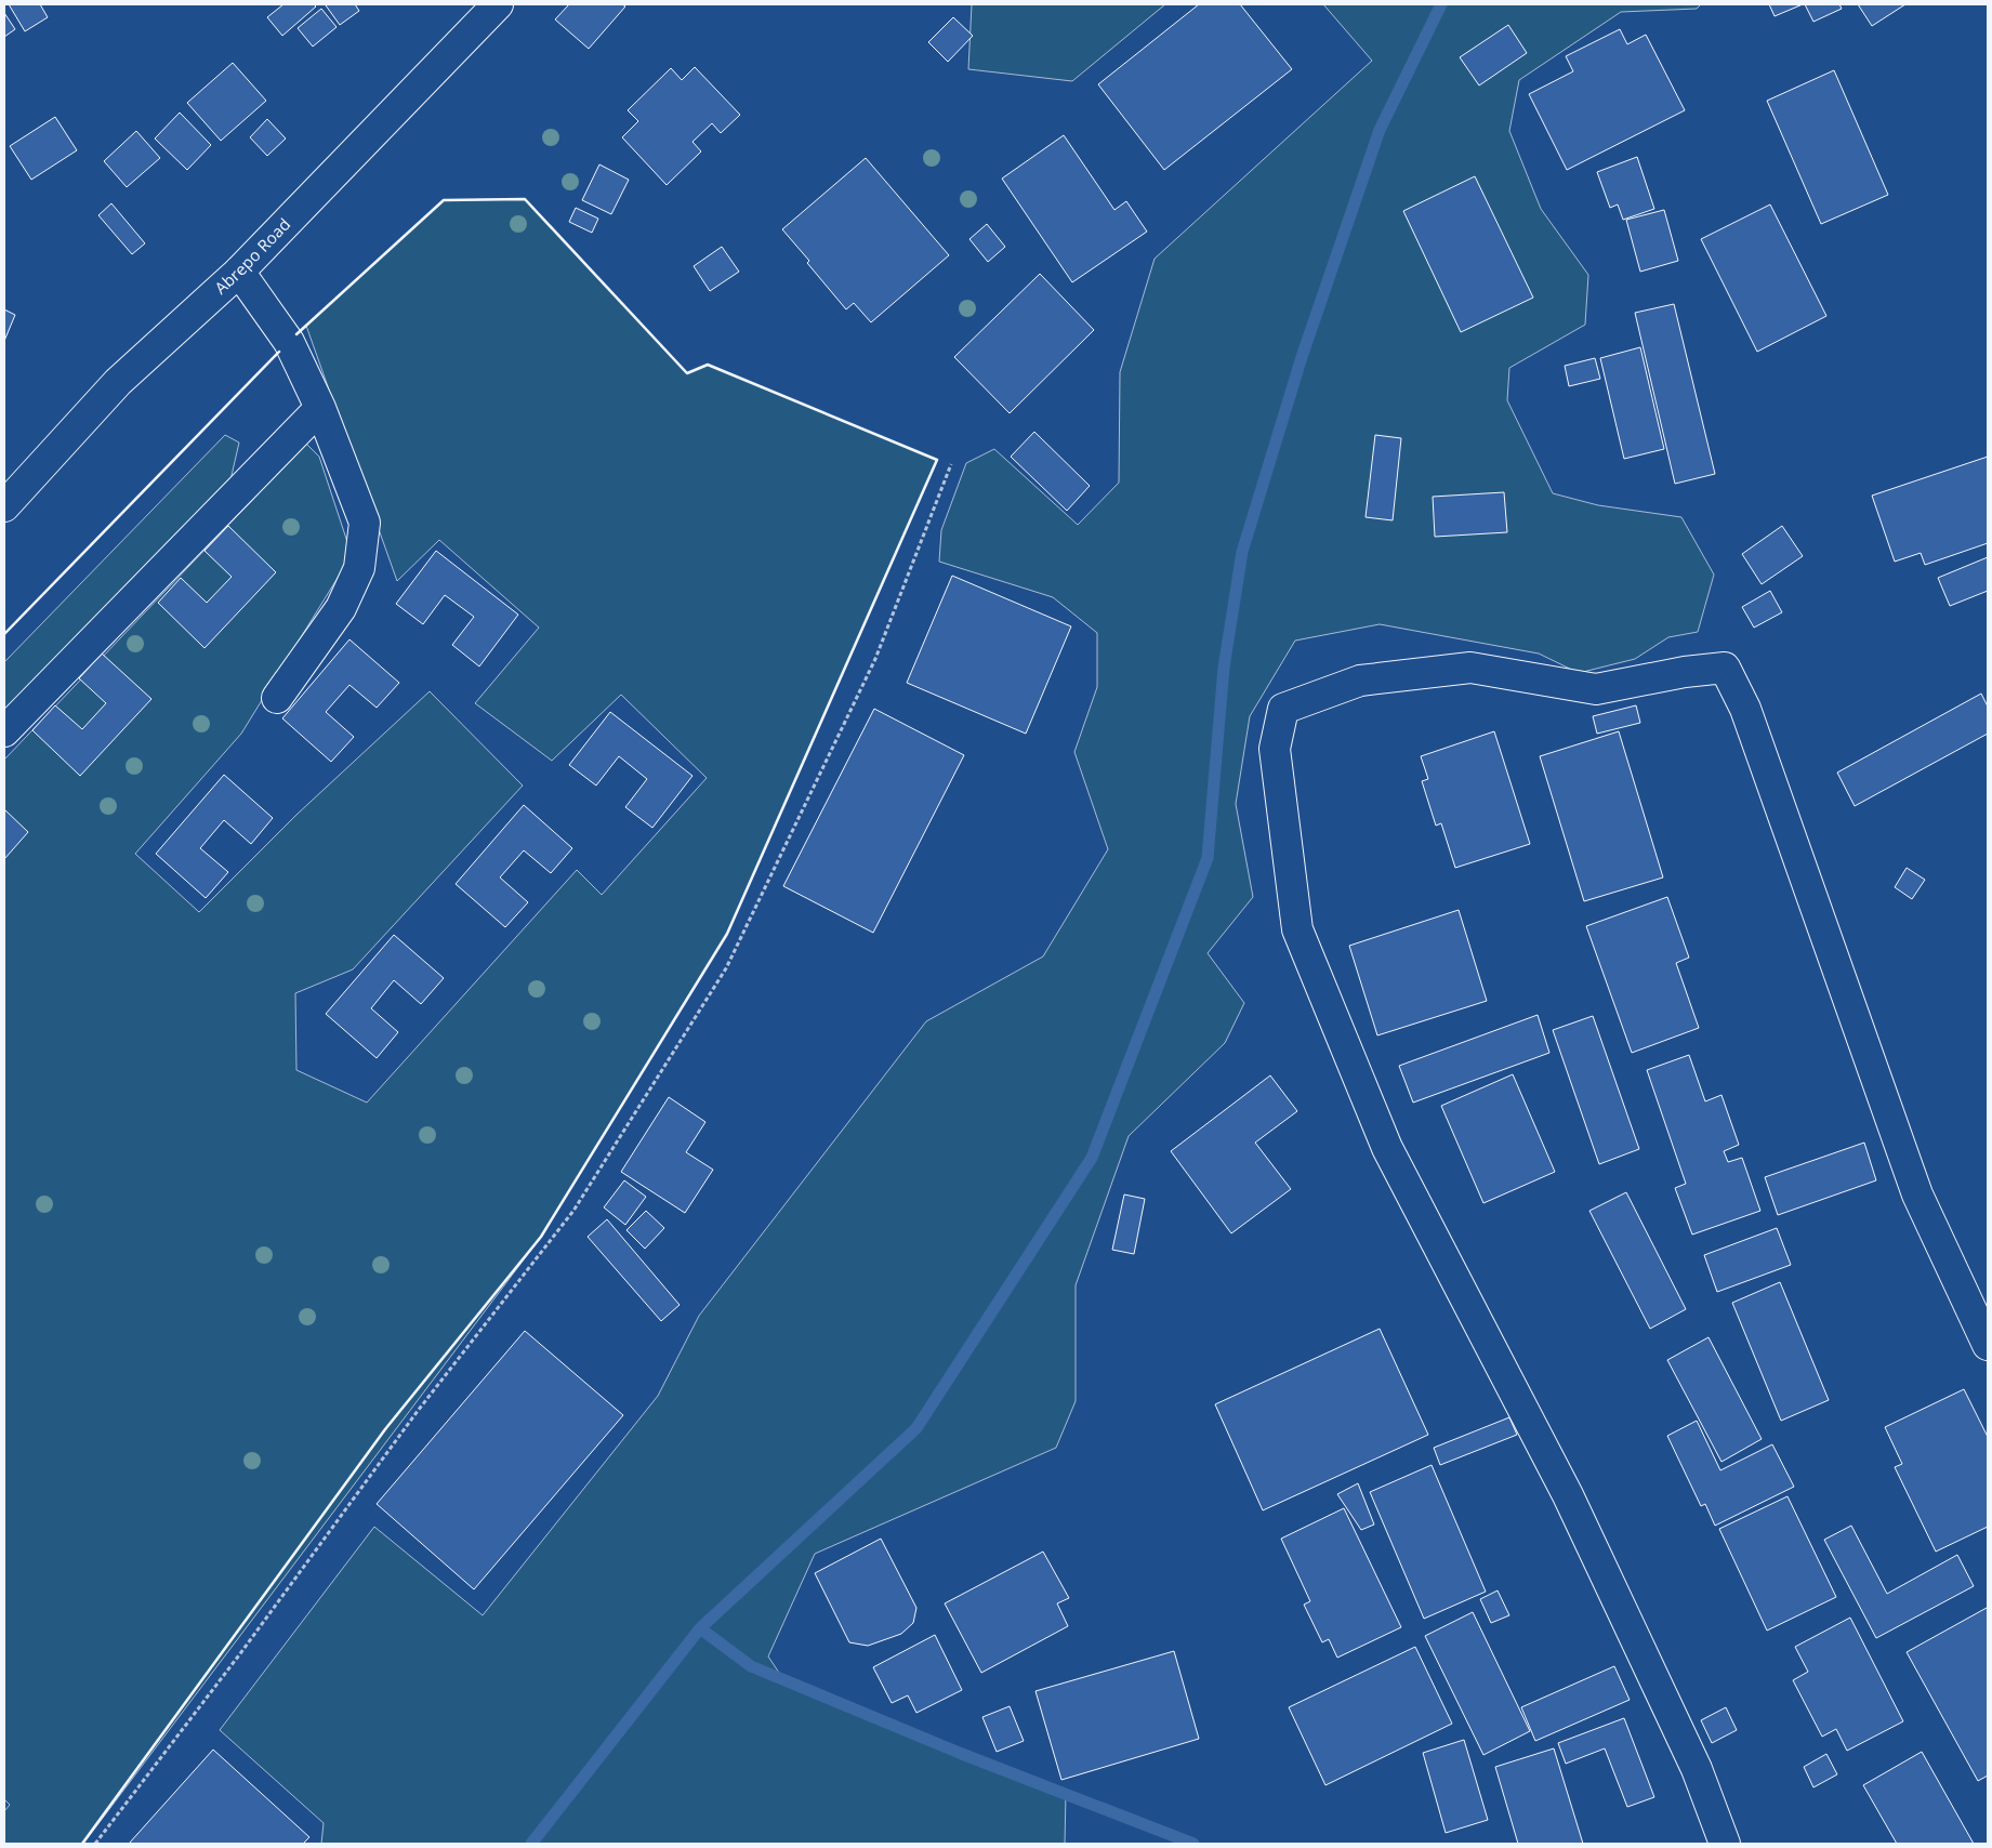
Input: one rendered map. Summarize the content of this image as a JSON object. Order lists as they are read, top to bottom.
{
  "streets": {
    "street": ["Abrepo Road"]
  }
}
